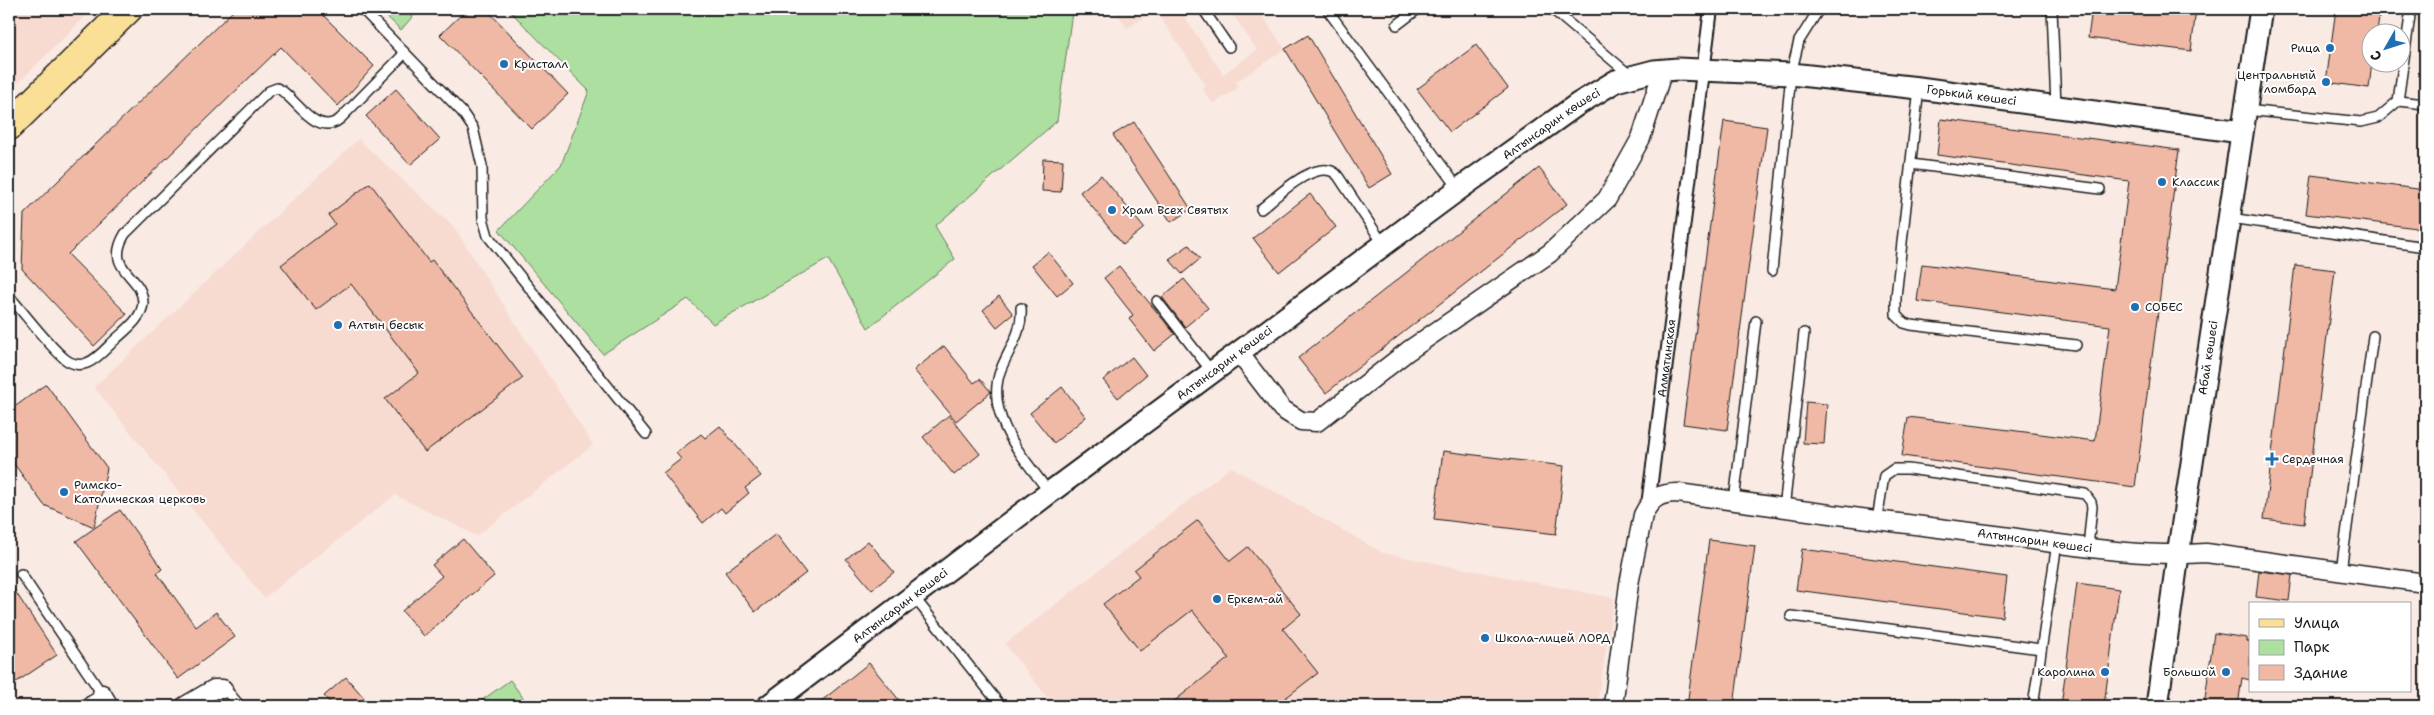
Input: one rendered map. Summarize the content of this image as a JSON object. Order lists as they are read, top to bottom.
{
  "streets": {
    "street": [
      "Горький көшесі",
      "Алтынсарин көшесі",
      "Абай көшесі",
      "Алматинская"
    ]
  },
  "crossings": [
    ["Горький көшесі", "Алтынсарин көшесі"],
    ["Горький көшесі", "Абай көшесі"],
    ["Горький көшесі", "Алматинская"],
    ["Алтынсарин көшесі", "Абай көшесі"],
    ["Алтынсарин көшесі", "Алматинская"]
  ],
  "places": {
    "other": [
      "Рица",
      "Кристалл",
      "Центральный ломбард",
      "Классик",
      "Храм Всех Святых",
      "СОБЕС",
      "Алтын бесык",
      "Римско- Католическая церковь",
      "Еркем-ай",
      "Школа-лицей ЛОРД",
      "Каролина",
      "Большой"
    ],
    "health": ["Сердечная"]
  },
  "legend": ["Улица", "Парк", "Здание"],
  "north": "bottom left"
}
